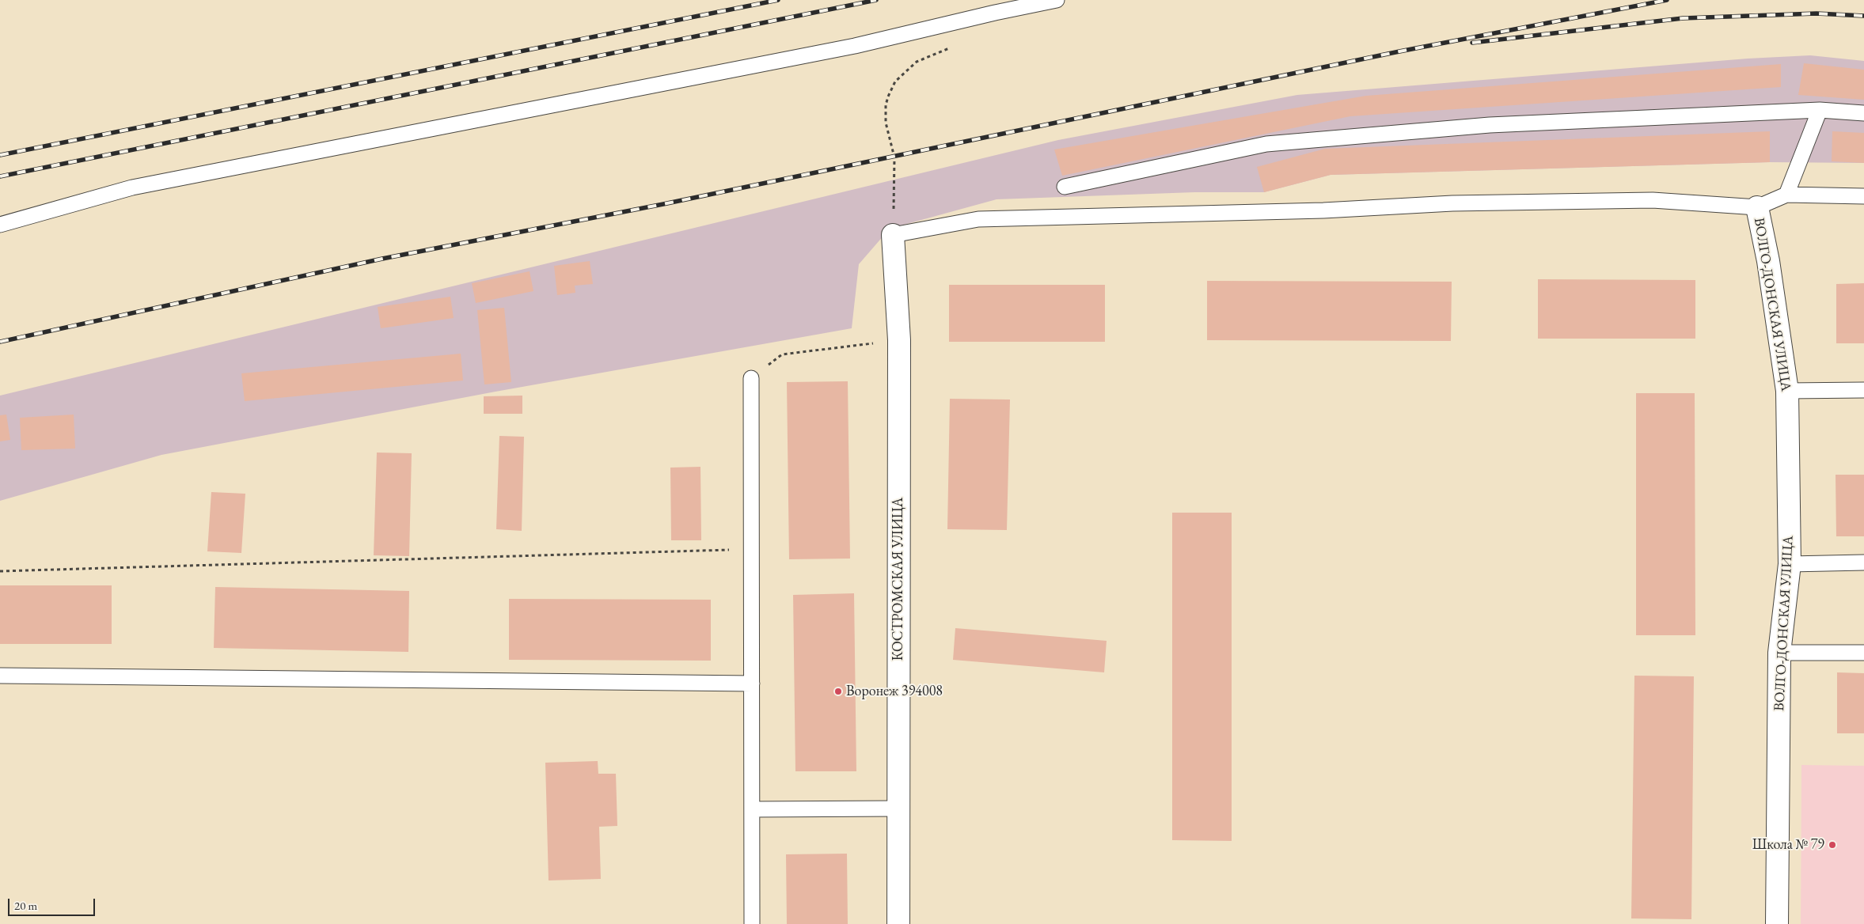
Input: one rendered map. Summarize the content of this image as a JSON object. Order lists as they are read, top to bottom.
{
  "streets": {
    "street": ["ВОЛГО-ДОНСКАЯ УЛИЦА", "КОСТРОМСКАЯ УЛИЦА"]
  },
  "places": ["Воронеж 394008", "Школа № 79"],
  "scale_bar": "20 m"
}
